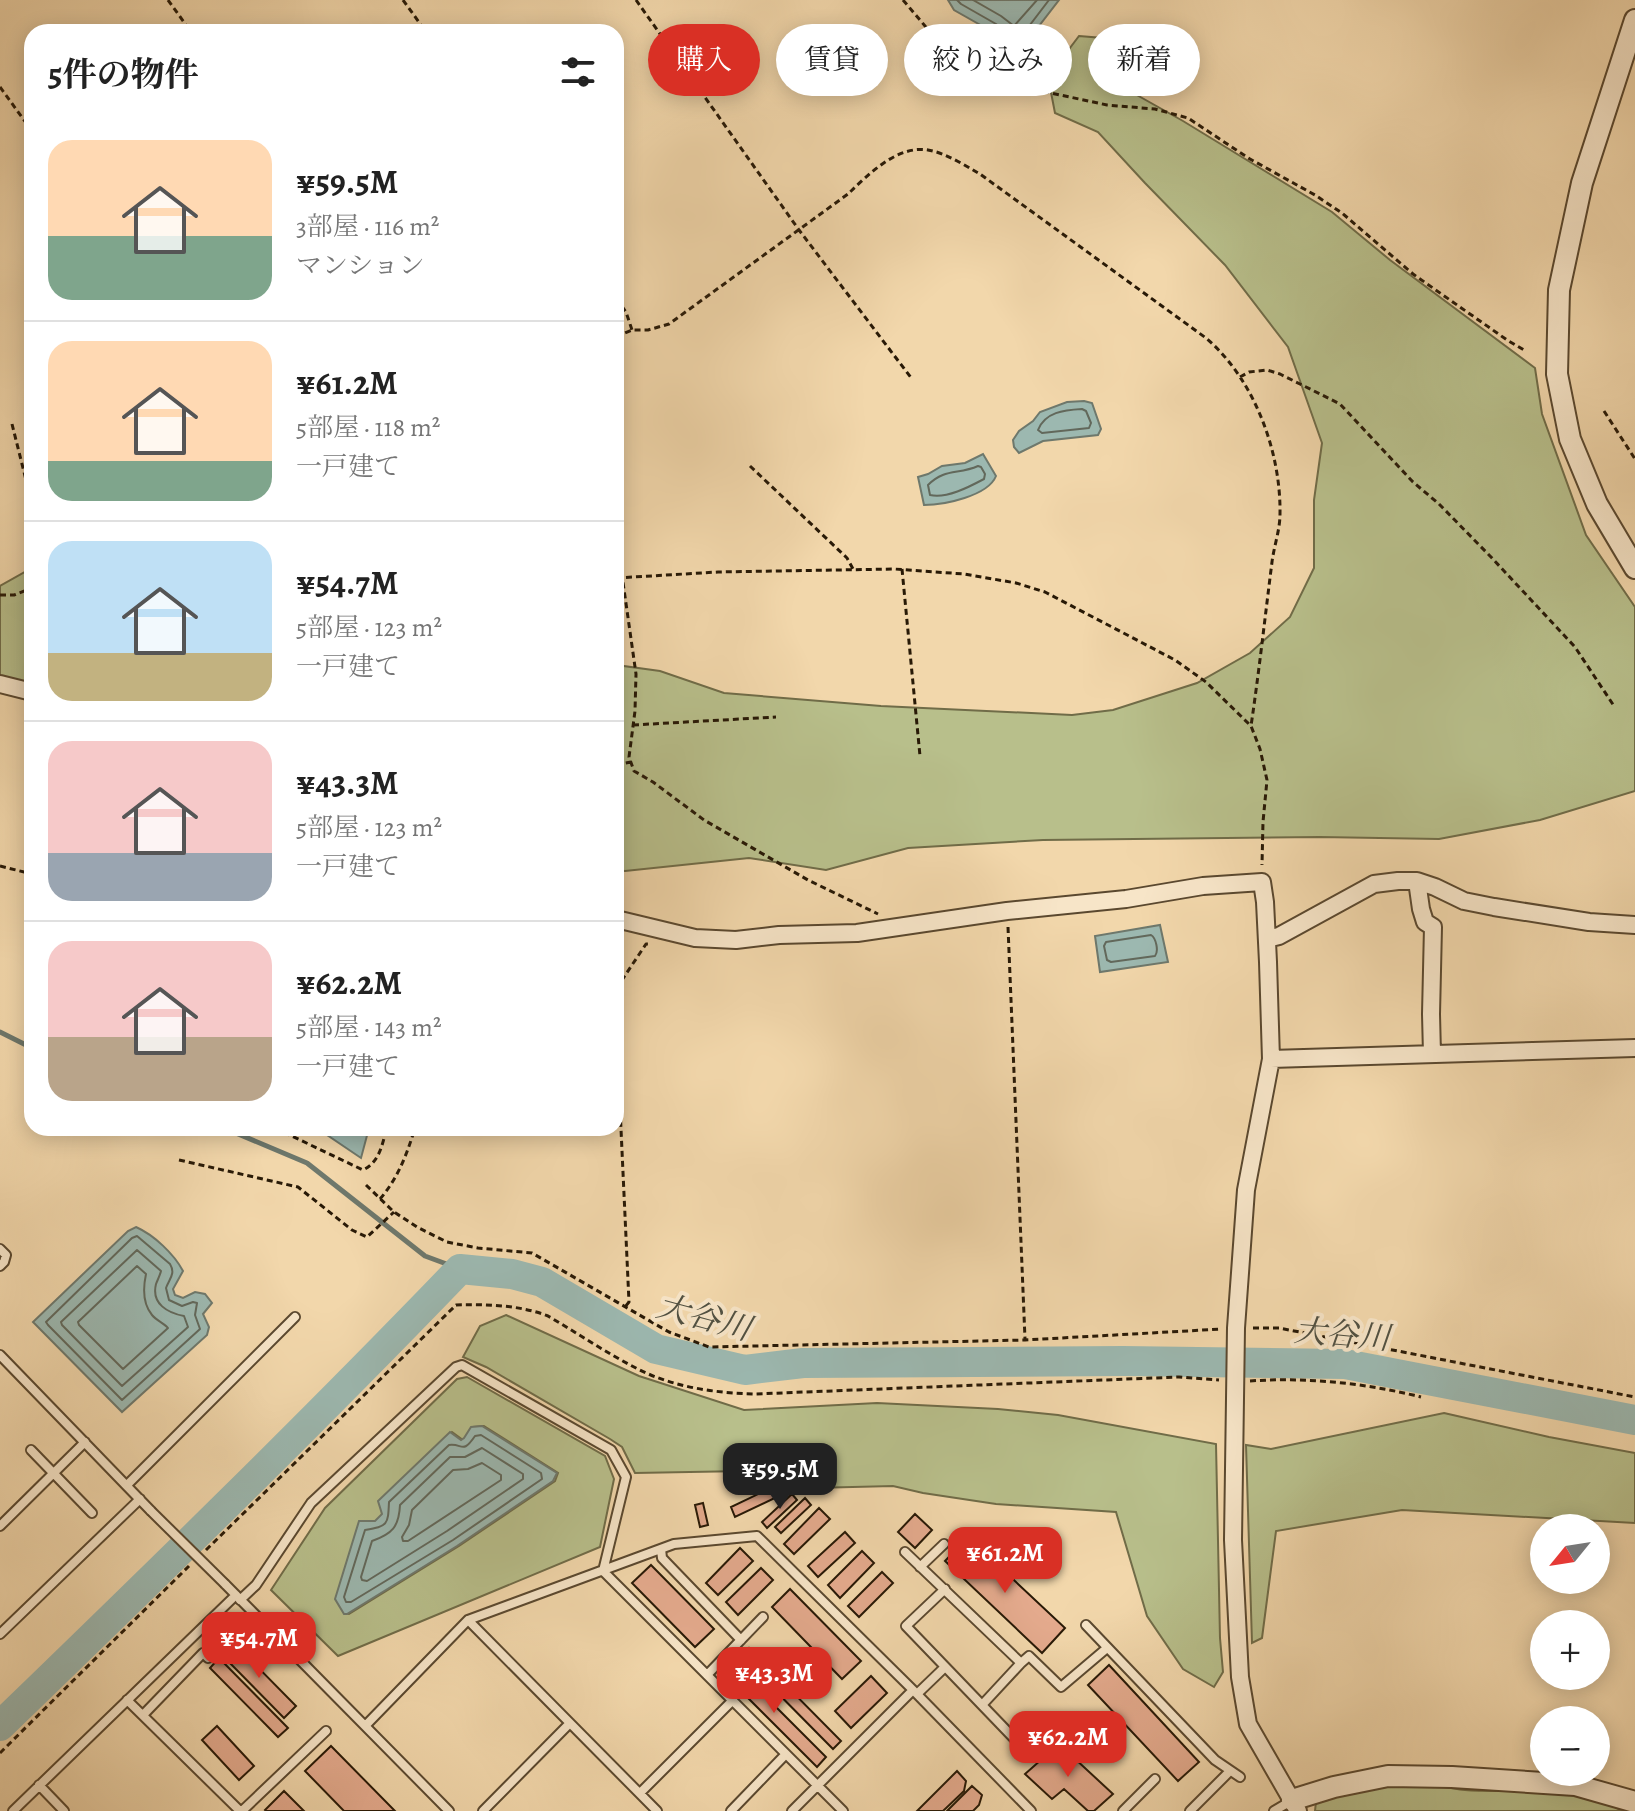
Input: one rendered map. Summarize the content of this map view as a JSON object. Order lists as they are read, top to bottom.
{
  "water": ["大谷川"],
  "north": "bottom left",
  "page": {
    "chip": [
      "購入",
      "賃貸",
      "絞り込み",
      "新着"
    ],
    "heading": "5件の物件",
    "list": [
      {
        "name": "¥59.5M",
        "note": "3部屋 · 116 m² · マンション"
      },
      {
        "name": "¥61.2M",
        "note": "5部屋 · 118 m² · 一戸建て"
      },
      {
        "name": "¥54.7M",
        "note": "5部屋 · 123 m² · 一戸建て"
      },
      {
        "name": "¥43.3M",
        "note": "5部屋 · 123 m² · 一戸建て"
      },
      {
        "name": "¥62.2M",
        "note": "5部屋 · 143 m² · 一戸建て"
      }
    ],
    "price": [
      "¥59.5M",
      "¥61.2M",
      "¥54.7M",
      "¥43.3M",
      "¥62.2M"
    ],
    "map_buttons": ["+", "−"]
  }
}
